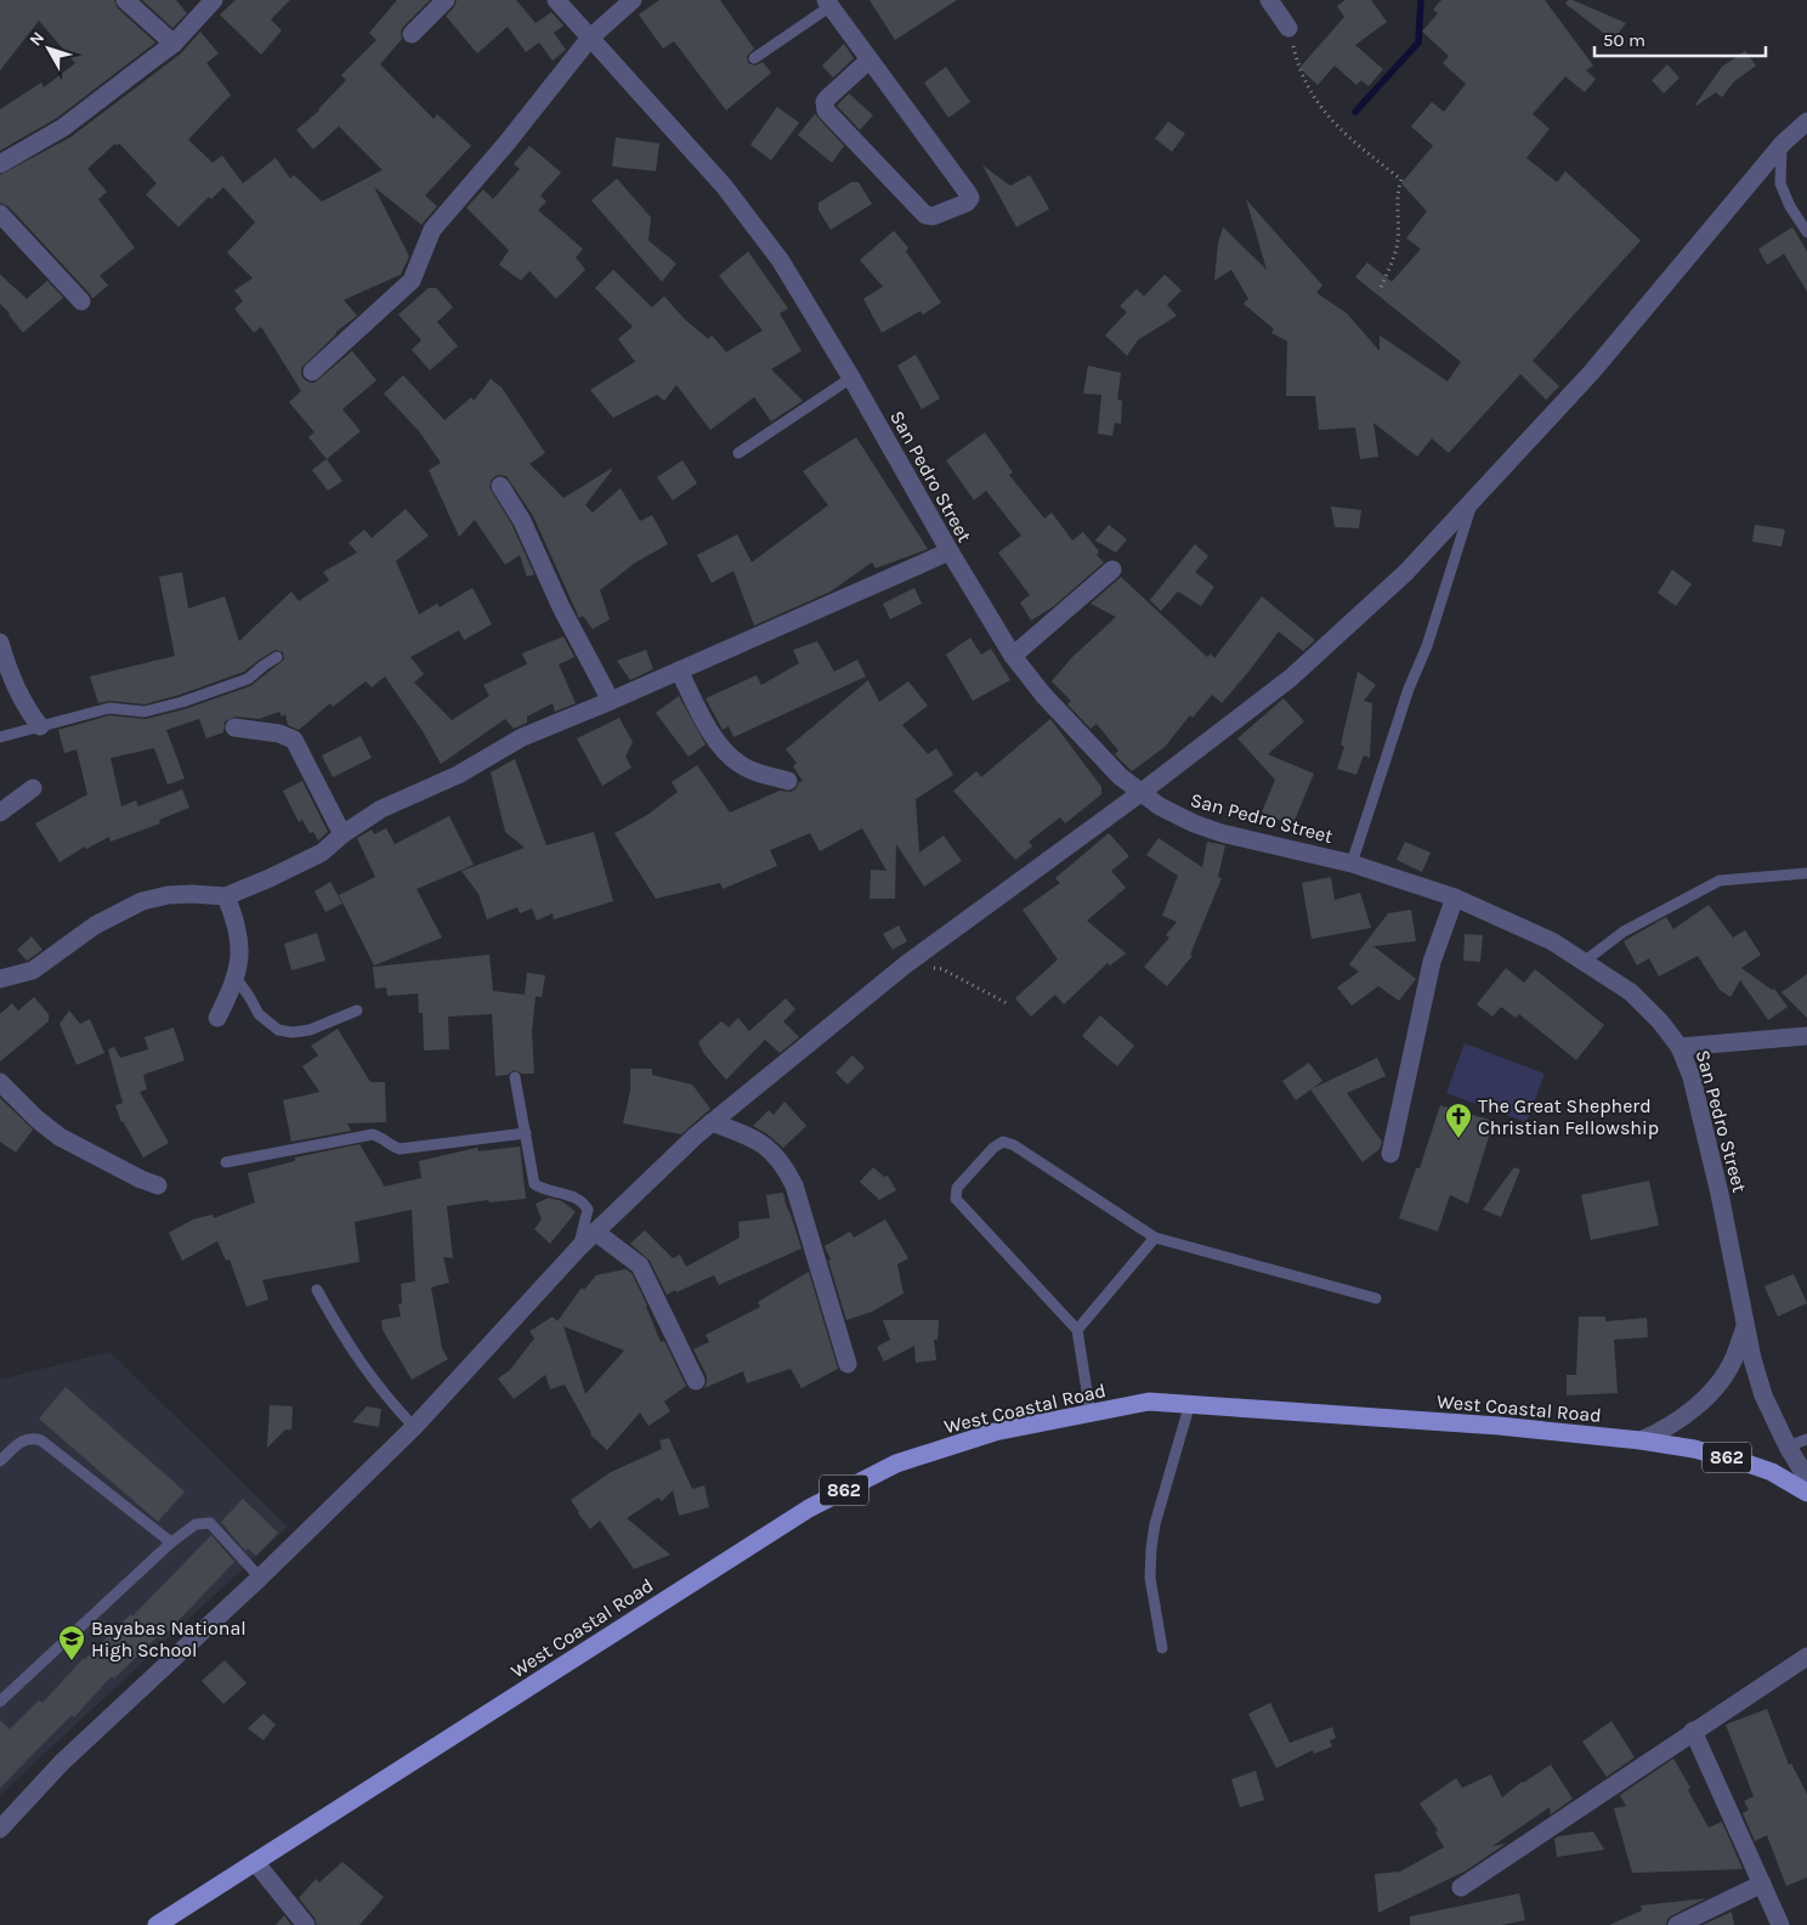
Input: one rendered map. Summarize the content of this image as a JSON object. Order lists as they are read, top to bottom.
{
  "streets": {
    "main road": ["West Coastal Road", "862"],
    "street": ["San Pedro Street"]
  },
  "places": {
    "church": ["The Great Shepherd Christian Fellowship"],
    "school or university": ["Bayabas National High School"]
  },
  "scale_bar": "50 m",
  "north": "top left"
}
